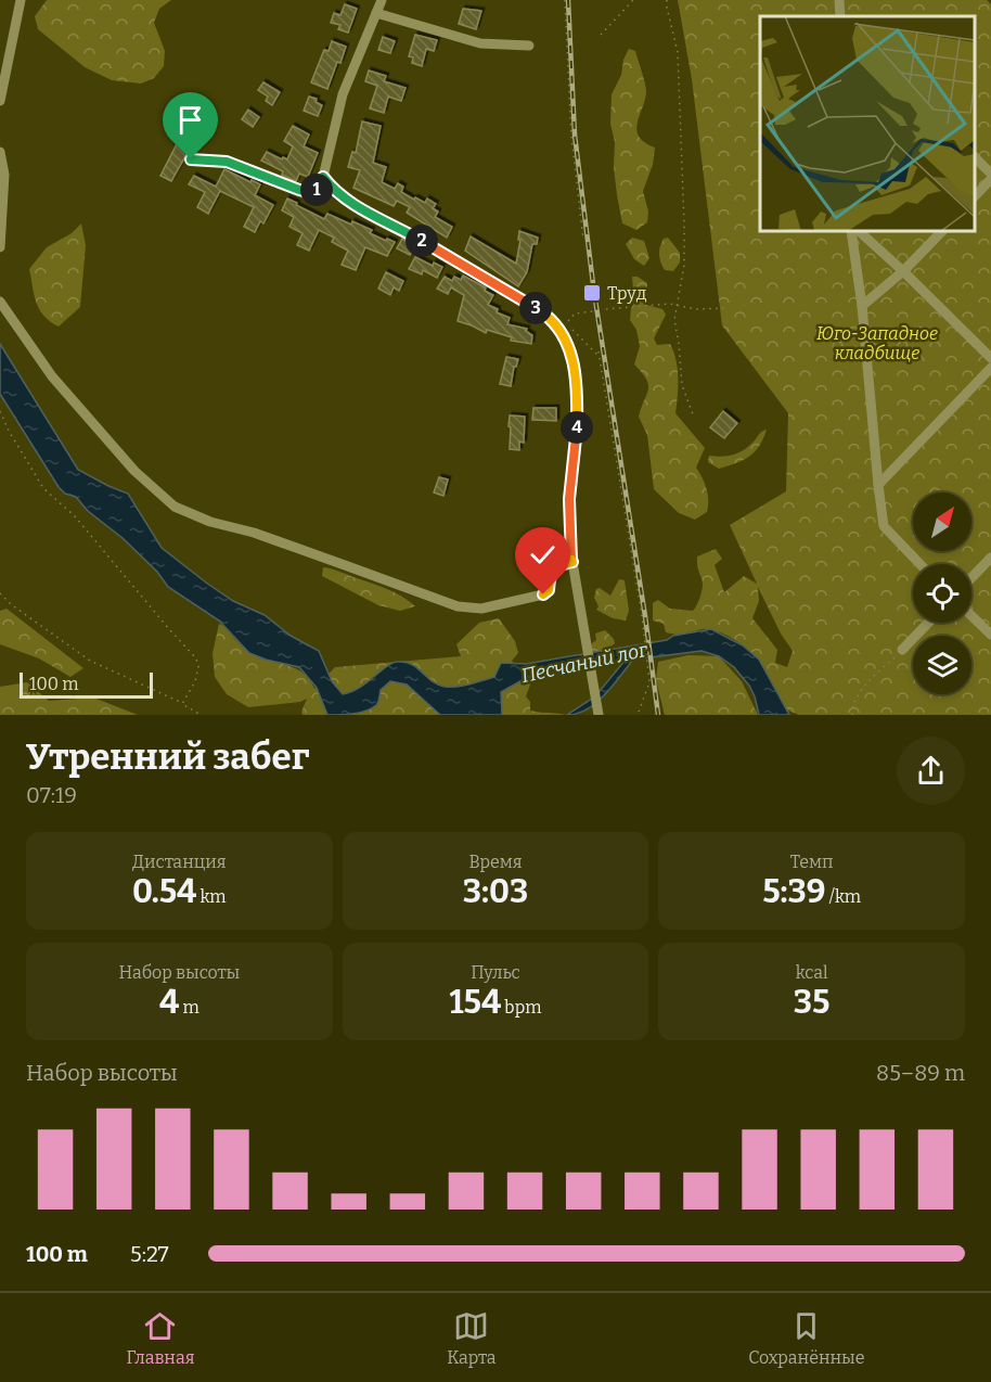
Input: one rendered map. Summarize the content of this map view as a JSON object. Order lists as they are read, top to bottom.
{
  "water": ["Песчаный лог"],
  "parks": ["Юго-Западное кладбище"],
  "places": {
    "transit": ["Труд"]
  },
  "scale_bar": "100 m",
  "north": "top right",
  "page": {
    "pins": [
      "1",
      "2",
      "3",
      "4"
    ],
    "scale": "100 m",
    "heading": ["Утренний забег", "07:19"],
    "stats": [
      ["Дистанция", "0.54 km"],
      ["Время", "3:03"],
      ["Темп", "5:39 /km"],
      ["Набор высоты", "4 m"],
      ["Пульс", "154 bpm"],
      ["kcal", "35"]
    ],
    "chart": ["Набор высоты", "85–89 m"],
    "list": [
      {
        "name": "100 m",
        "note": "5:27"
      }
    ],
    "tabs": ["Главная", "Карта", "Сохранённые"]
  }
}
